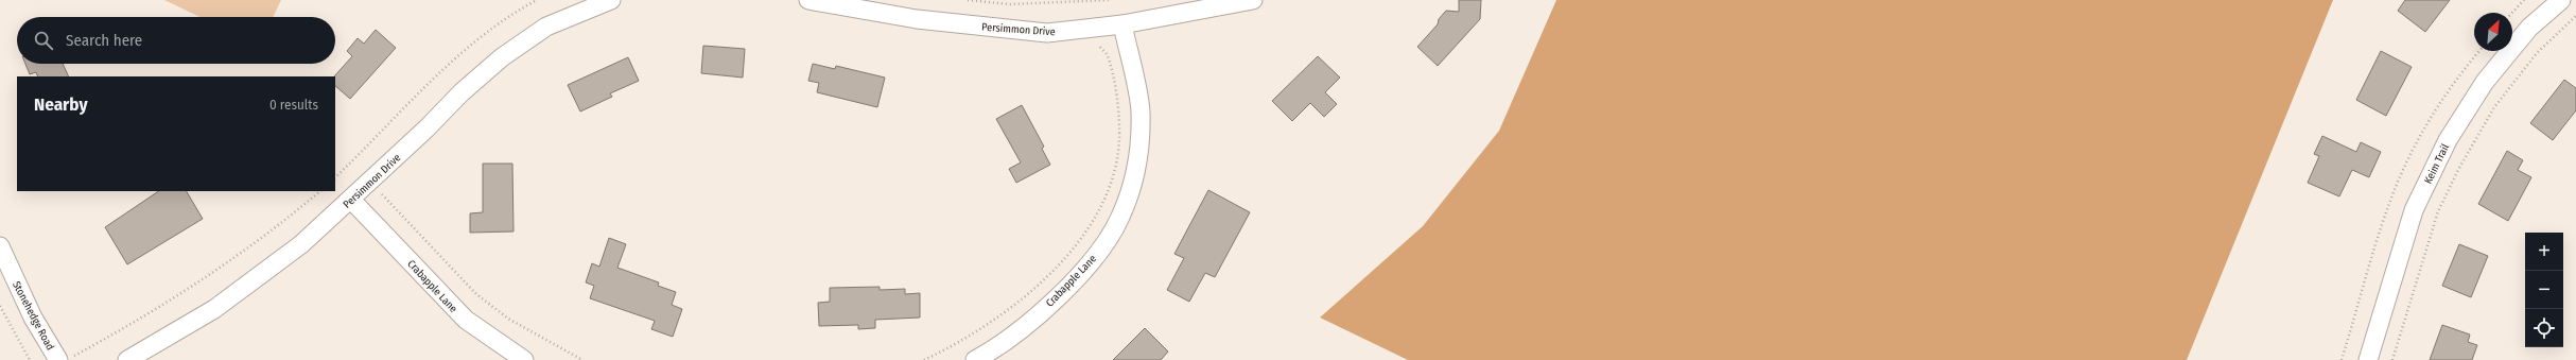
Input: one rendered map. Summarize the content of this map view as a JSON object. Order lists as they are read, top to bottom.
{
  "streets": {
    "street": [
      "Persimmon Drive",
      "Keim Trail",
      "Crabapple Lane",
      "Stonehedge Road"
    ]
  },
  "crossings": [
    ["Persimmon Drive", "Crabapple Lane"]
  ],
  "north": "top right",
  "page": {
    "search": "Search here",
    "heading": ["Nearby", "0 results"],
    "map_buttons": ["+", "−"]
  }
}
